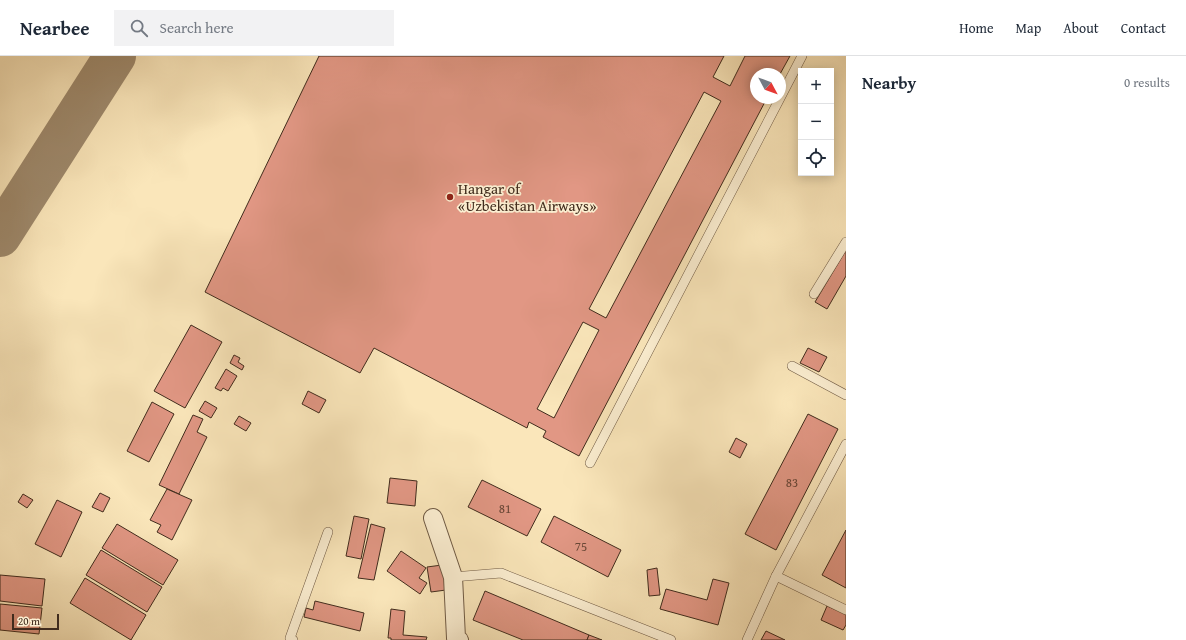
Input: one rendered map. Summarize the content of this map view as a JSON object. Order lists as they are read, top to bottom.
{
  "places": ["Hangar of «Uzbekistan Airways»"],
  "house_numbers": ["83", "81", "75"],
  "scale_bar": "20 m",
  "north": "bottom right",
  "page": {
    "header": "Nearbee",
    "search": "Search here",
    "nav": [
      "Home",
      "Map",
      "About",
      "Contact"
    ],
    "heading": ["Nearby", "0 results"],
    "map_buttons": ["+", "−"],
    "scale": "20 m"
  }
}
